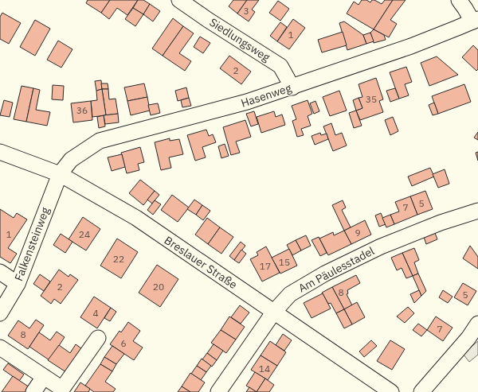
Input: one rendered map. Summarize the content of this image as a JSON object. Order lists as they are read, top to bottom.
{
  "streets": {
    "street": [
      "Siedlungsweg",
      "Hasenweg",
      "Falkensteinweg",
      "Breslauer Straße",
      "Am Päulesstadel"
    ]
  },
  "crossings": [
    ["Siedlungsweg", "Hasenweg"],
    ["Hasenweg", "Falkensteinweg"],
    ["Hasenweg", "Breslauer Straße"],
    ["Falkensteinweg", "Breslauer Straße"],
    ["Breslauer Straße", "Am Päulesstadel"]
  ],
  "house_numbers": [
    "3",
    "1",
    "2",
    "35",
    "36",
    "5",
    "7",
    "9",
    "1",
    "24",
    "22",
    "15",
    "17",
    "2",
    "20",
    "8",
    "5",
    "4",
    "7",
    "8",
    "6",
    "14"
  ]
}
